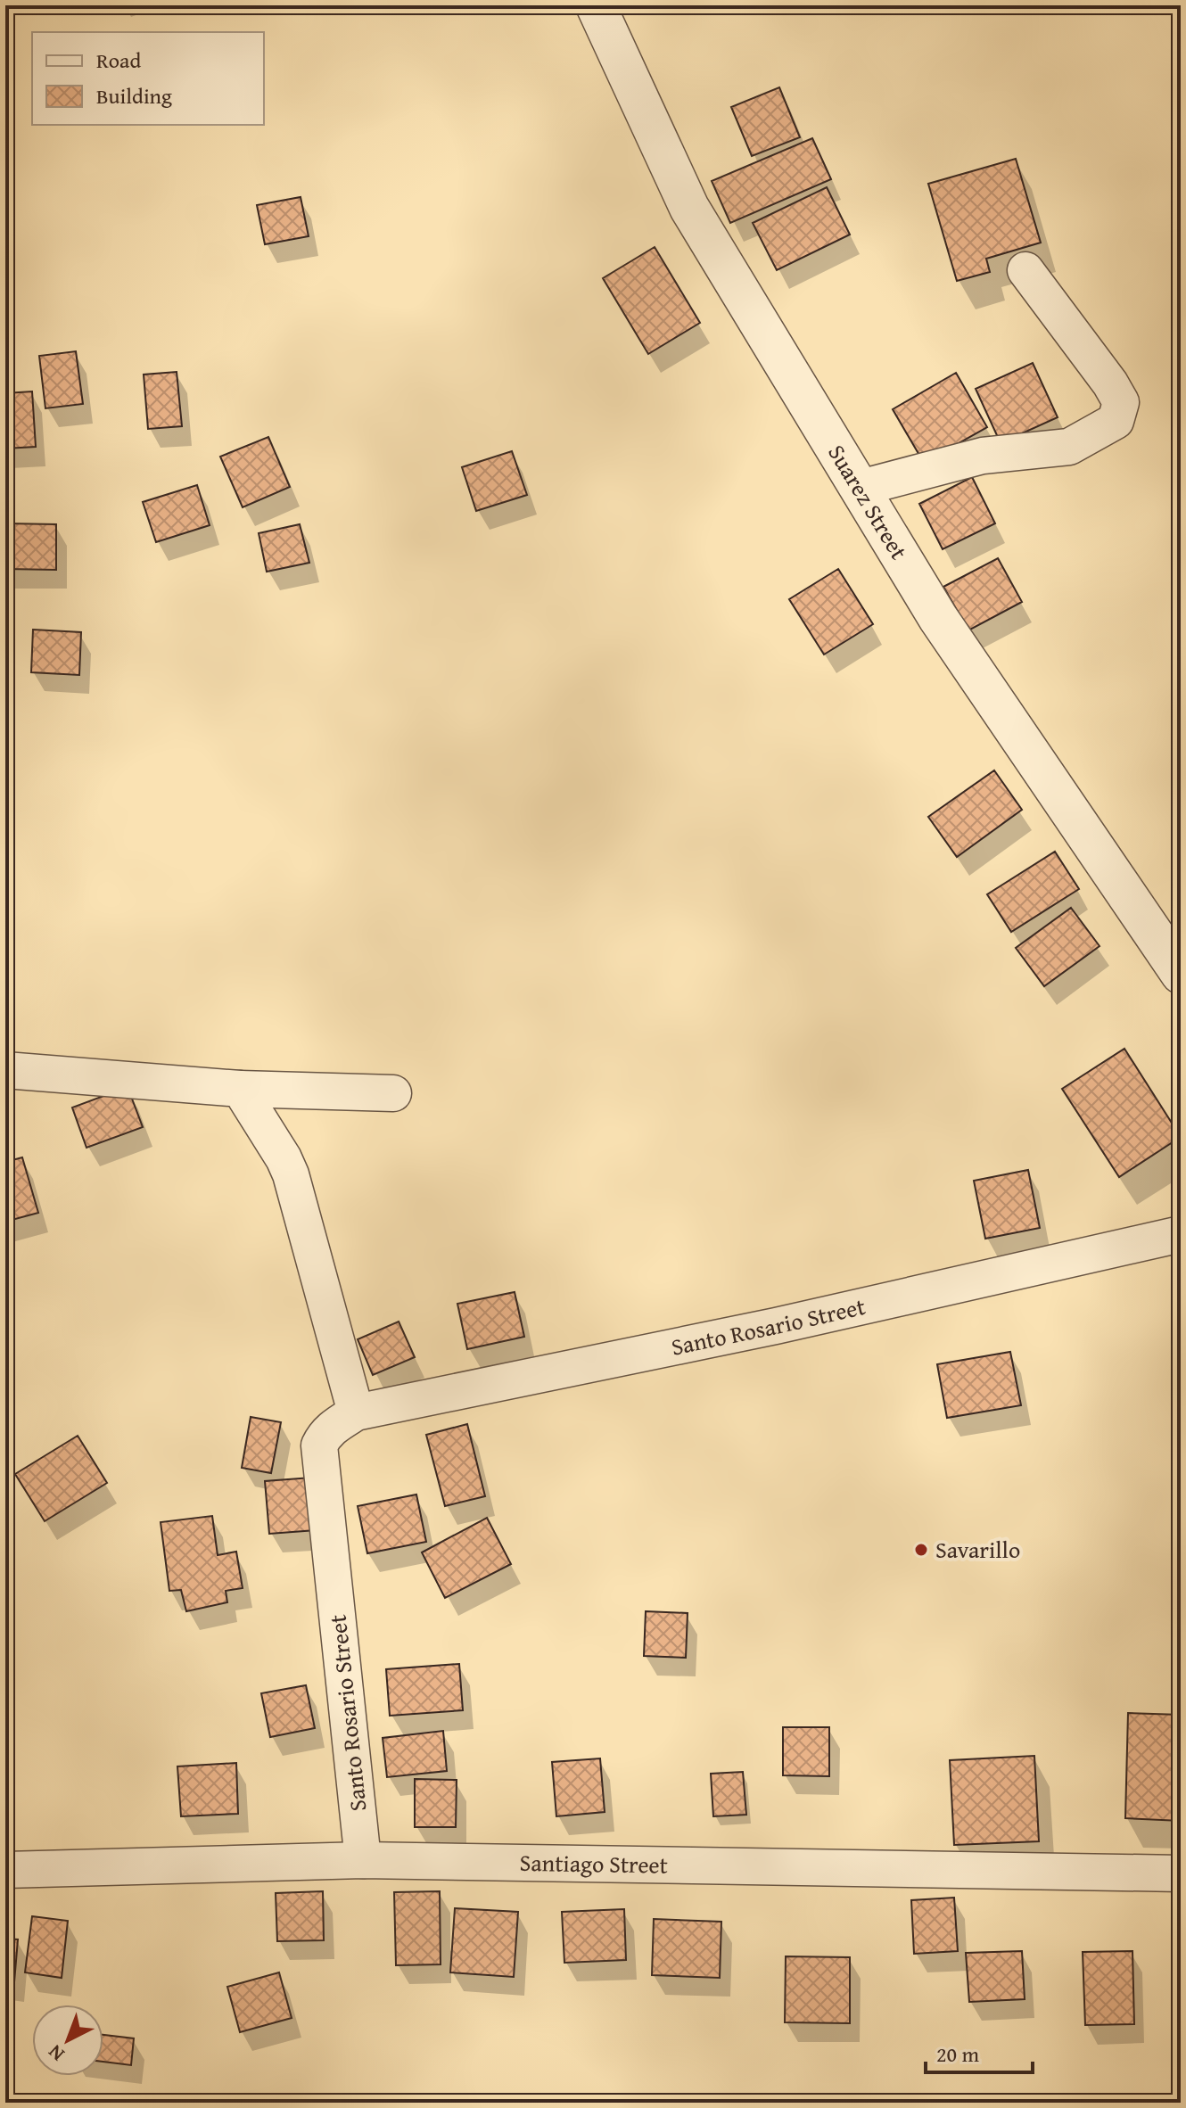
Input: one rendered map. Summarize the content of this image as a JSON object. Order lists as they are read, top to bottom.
{
  "streets": {
    "street": ["Suarez Street", "Santo Rosario Street", "Santiago Street"]
  },
  "crossings": [
    ["Santo Rosario Street", "Santiago Street"]
  ],
  "places": ["Savarillo"],
  "legend": ["Road", "Building"],
  "scale_bar": "20 m",
  "north": "bottom left"
}
